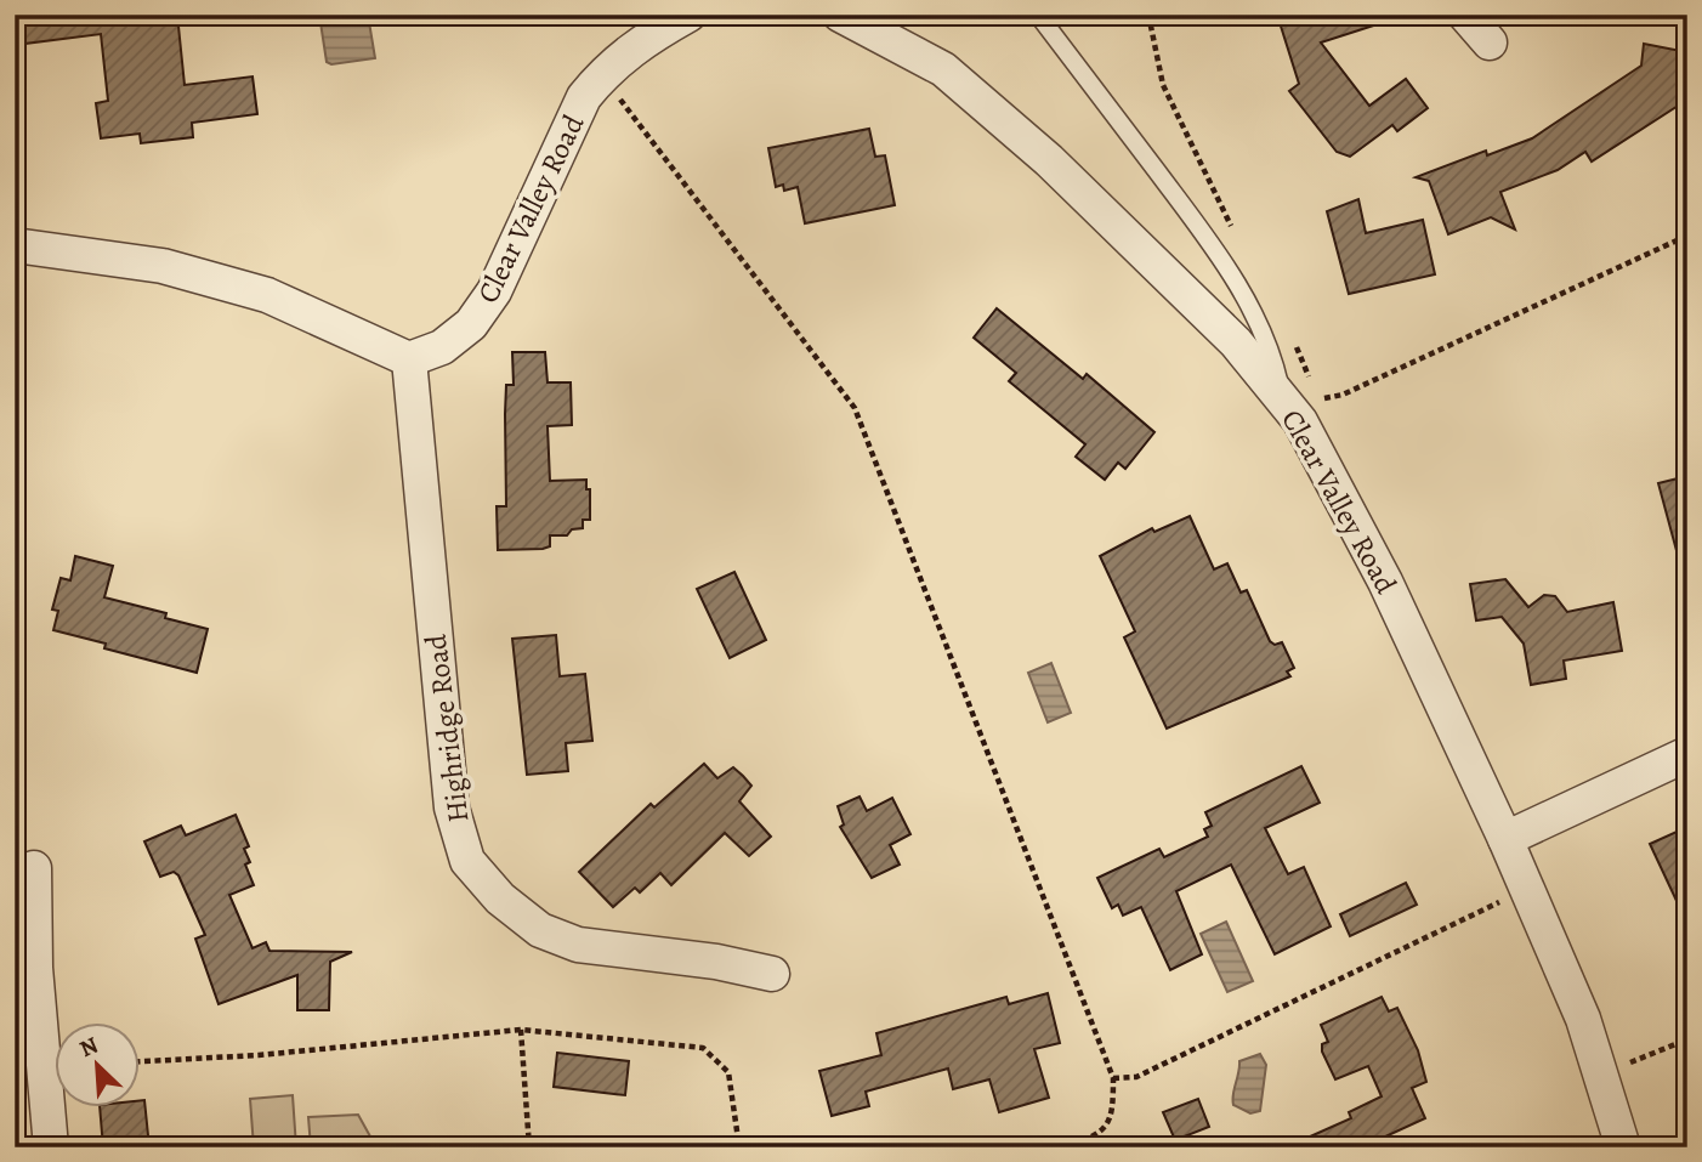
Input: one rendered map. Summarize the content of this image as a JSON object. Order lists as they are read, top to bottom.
{
  "streets": {
    "street": ["Clear Valley Road", "Highridge Road"]
  },
  "crossings": [
    ["Clear Valley Road", "Highridge Road"]
  ],
  "north": "top left"
}
